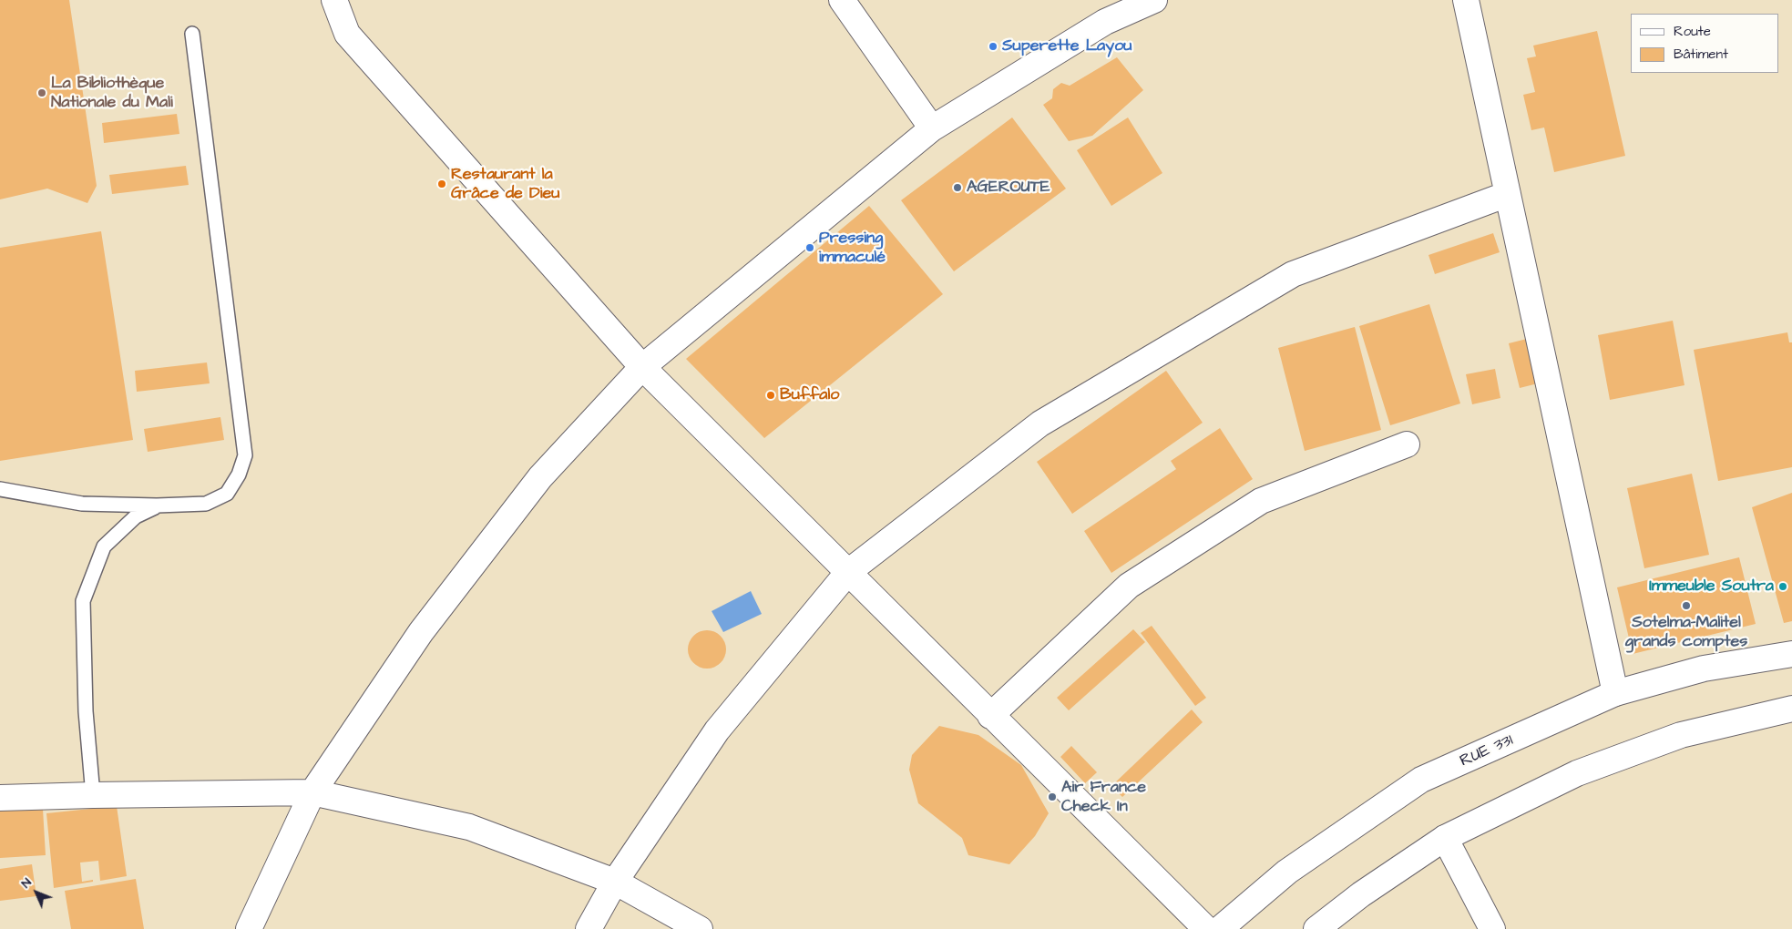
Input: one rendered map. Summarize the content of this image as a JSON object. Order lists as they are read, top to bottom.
{
  "streets": {
    "street": ["RUE 331"]
  },
  "places": [
    "Superette Layou",
    "La Bibliothèque Nationale du Mali",
    "Restaurant la Grâce de Dieu",
    "AGEROUTE",
    "Pressing immaculé",
    "Buffalo",
    "Immeuble Soutra",
    "Sotelma-Malitel grands comptes",
    "Air France Check In"
  ],
  "legend": ["Route", "Bâtiment"],
  "north": "top left"
}
